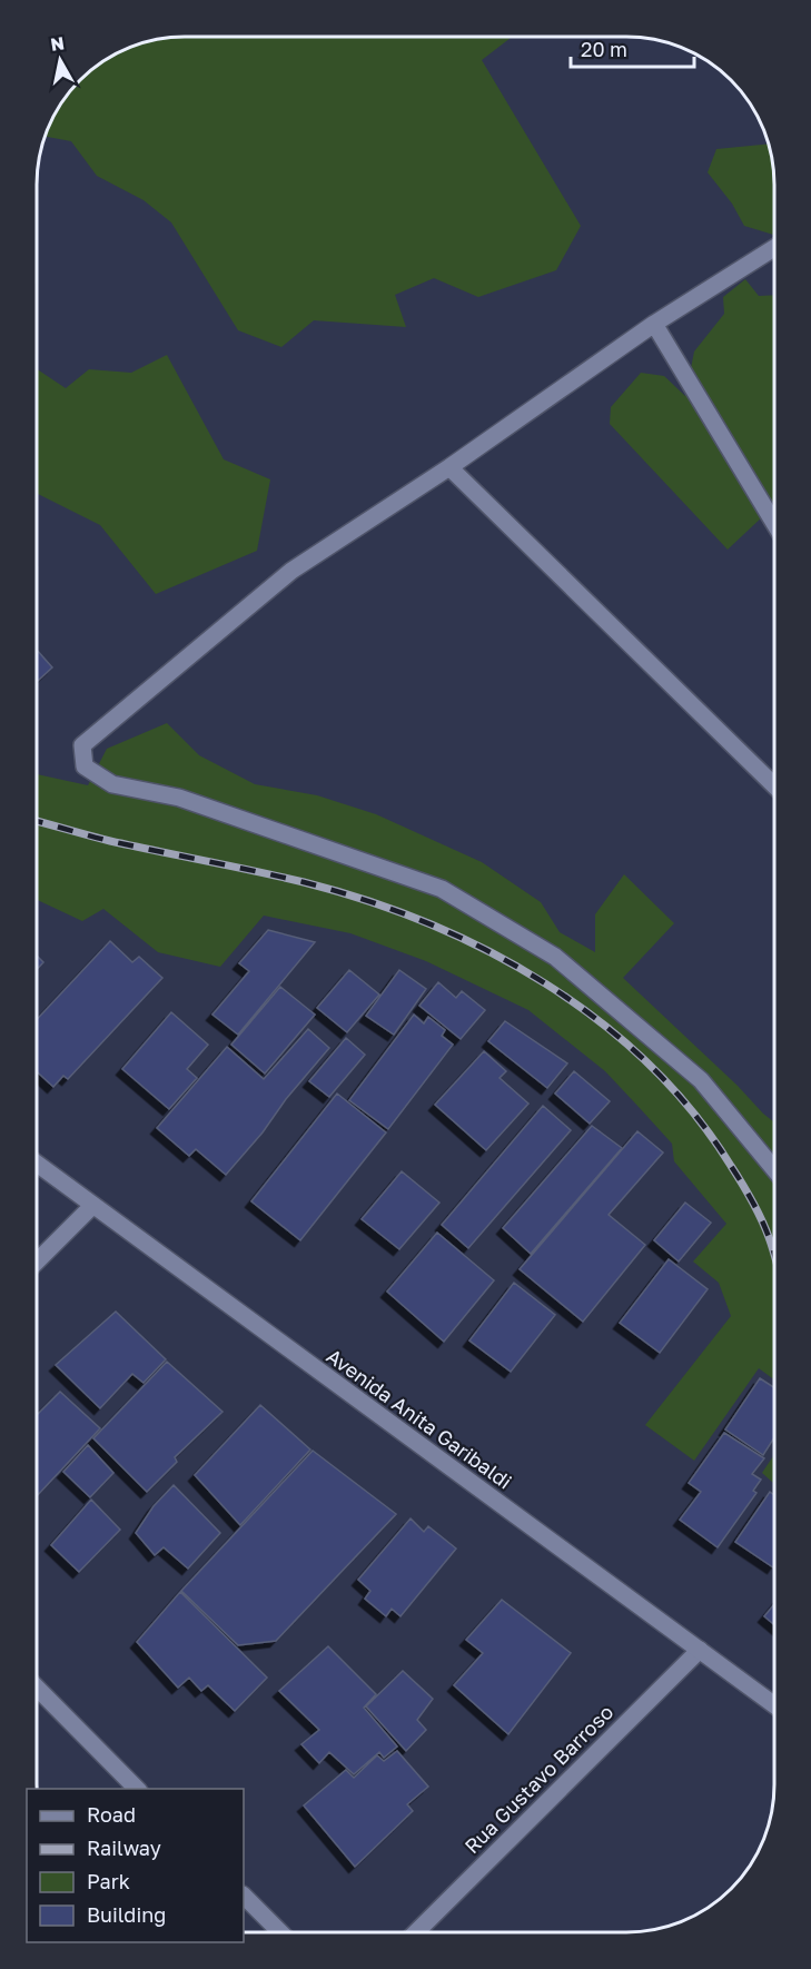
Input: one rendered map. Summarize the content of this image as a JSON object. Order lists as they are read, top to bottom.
{
  "streets": {
    "main road": ["Avenida Anita Garibaldi", "Rua Gustavo Barroso"]
  },
  "crossings": [
    ["Avenida Anita Garibaldi", "Rua Gustavo Barroso"]
  ],
  "legend": [
    "Road",
    "Railway",
    "Park",
    "Building"
  ],
  "scale_bar": "20 m",
  "north": "top"
}
